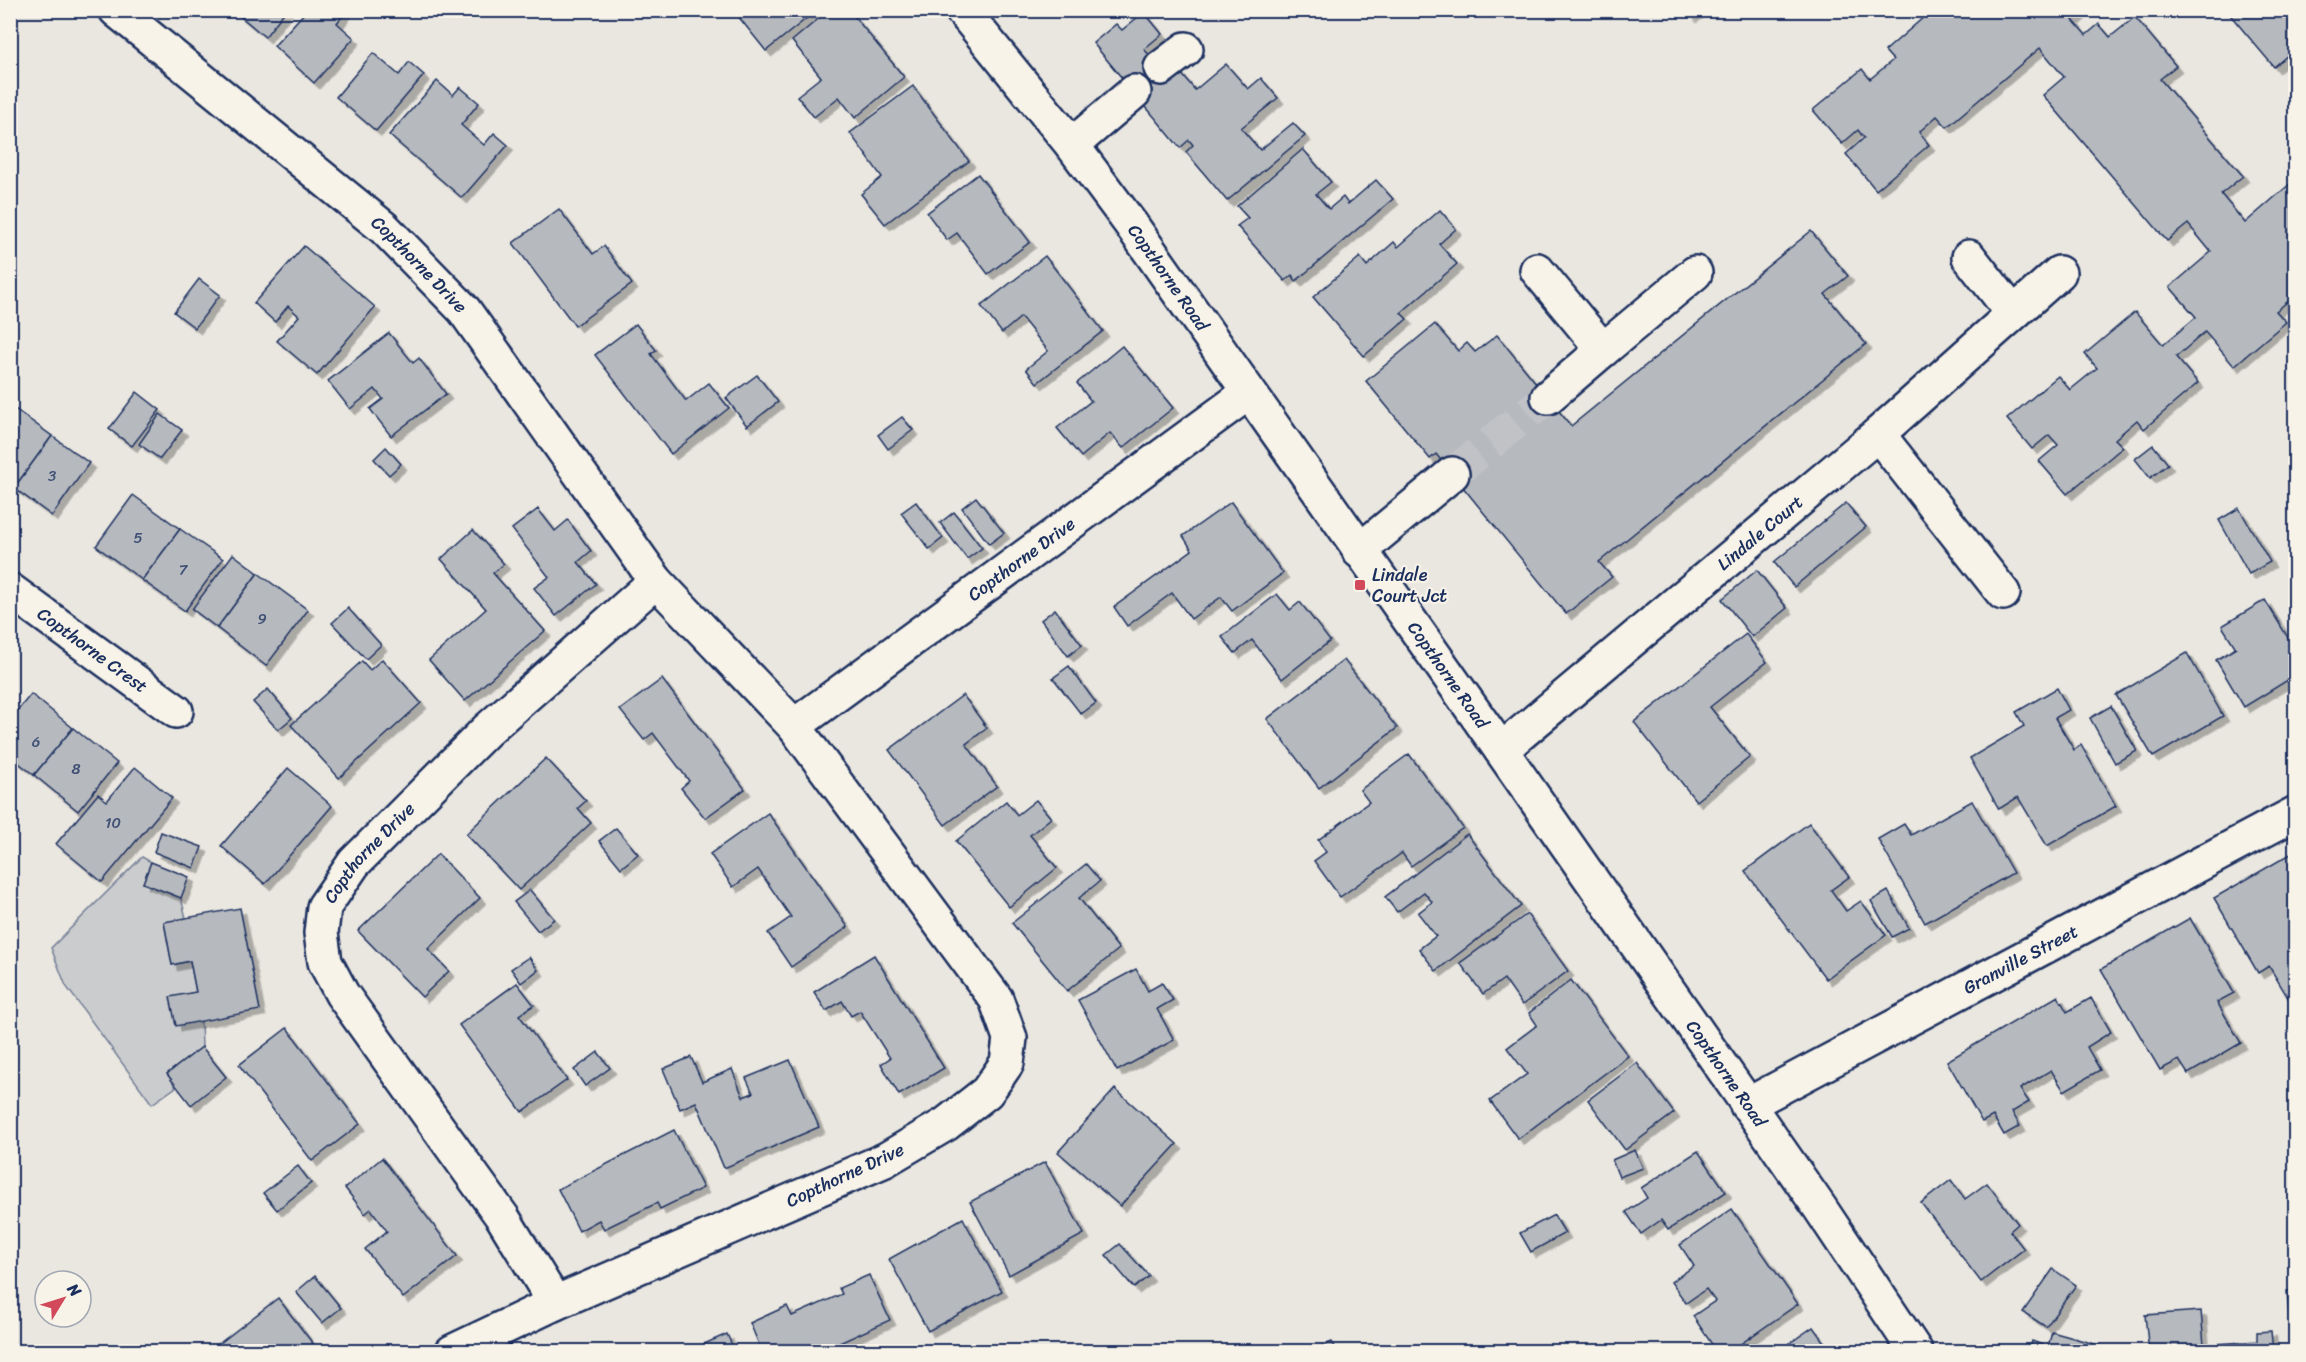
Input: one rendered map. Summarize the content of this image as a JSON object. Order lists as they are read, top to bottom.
{
  "streets": {
    "street": [
      "Copthorne Drive",
      "Copthorne Road",
      "Lindale Court",
      "Copthorne Crest",
      "Granville Street"
    ]
  },
  "crossings": [
    ["Copthorne Drive", "Copthorne Road"],
    ["Copthorne Road", "Lindale Court"],
    ["Copthorne Road", "Granville Street"]
  ],
  "places": {
    "transit": ["Lindale Court Jct"]
  },
  "house_numbers": [
    "3",
    "5",
    "7",
    "9",
    "6",
    "8",
    "10"
  ],
  "north": "top right"
}
